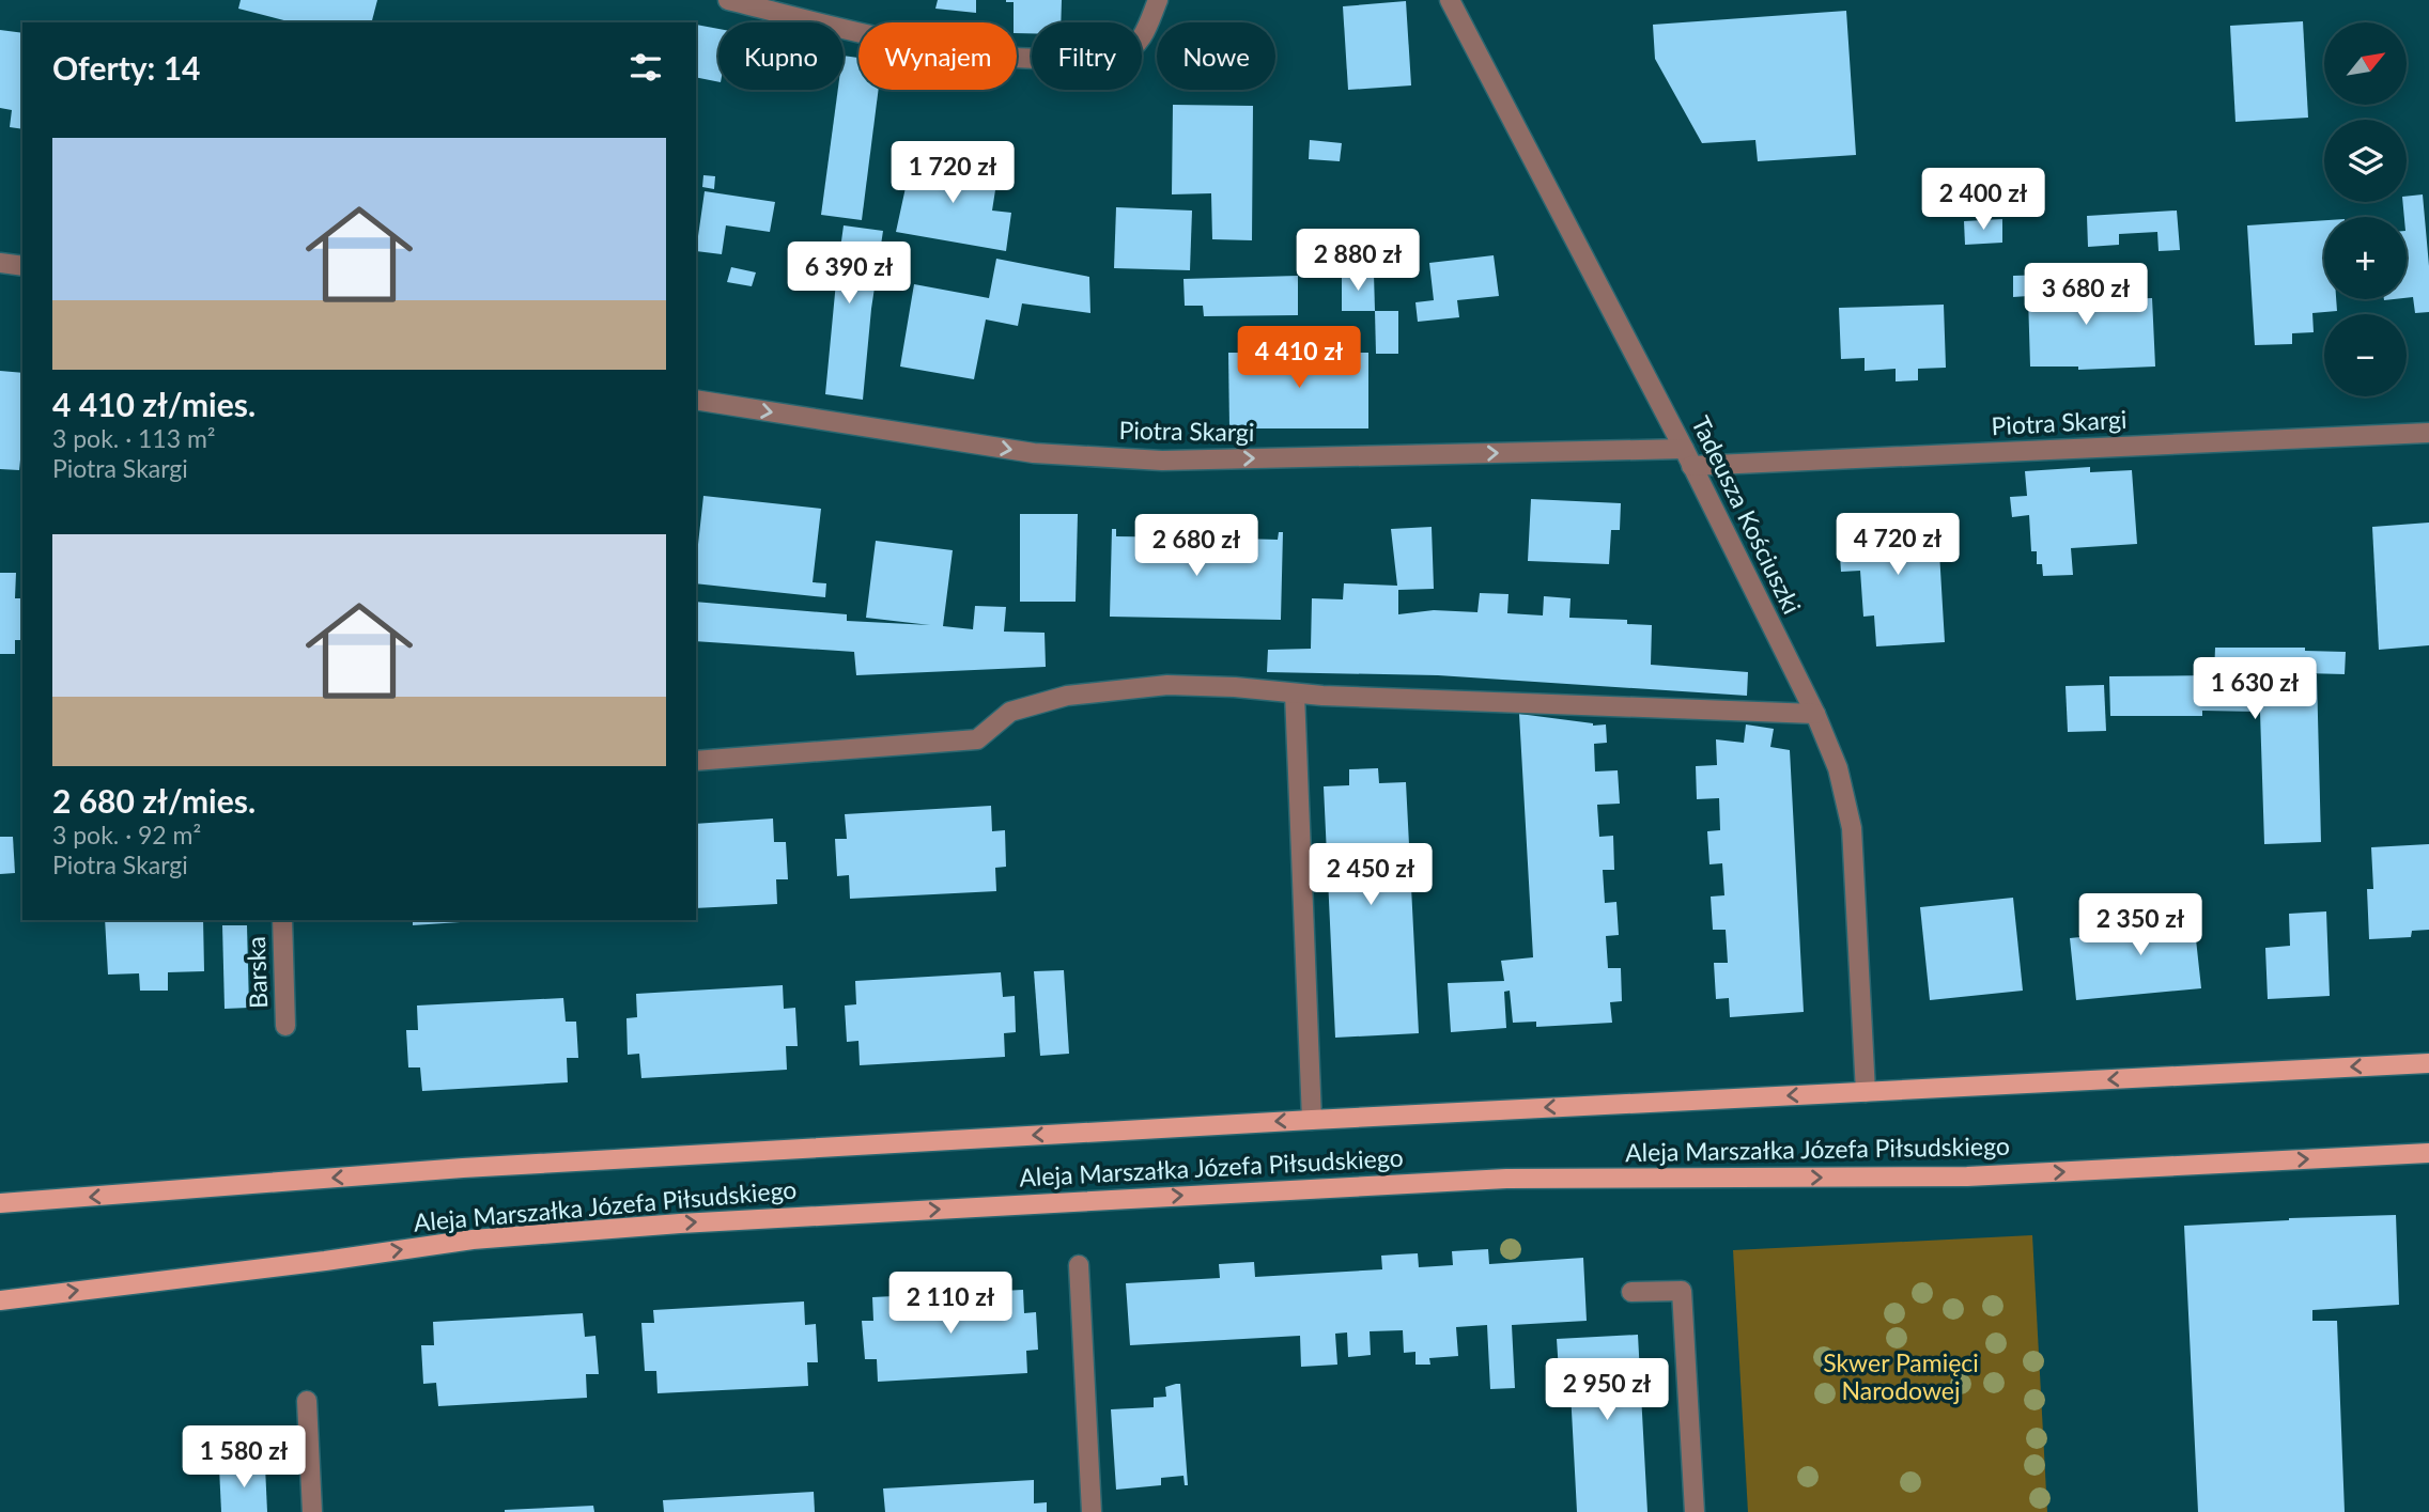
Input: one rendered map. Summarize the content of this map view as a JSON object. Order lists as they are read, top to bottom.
{
  "streets": {
    "main road": ["Aleja Marszałka Józefa Piłsudskiego"],
    "street": ["Piotra Skargi", "Tadeusza Kościuszki", "Barska"]
  },
  "crossings": [
    ["Piotra Skargi", "Tadeusza Kościuszki"],
    ["Tadeusza Kościuszki", "Aleja Marszałka Józefa Piłsudskiego"]
  ],
  "one_way": ["Piotra Skargi"],
  "parks": ["Skwer Pamięci Narodowej"],
  "north": "top right",
  "page": {
    "map_buttons": ["+", "−"],
    "chip": [
      "Kupno",
      "Wynajem",
      "Filtry",
      "Nowe"
    ],
    "heading": "Oferty: 14",
    "list": [
      {
        "name": "4 410 zł/mies.",
        "note": "3 pok. · 113 m² · Piotra Skargi"
      },
      {
        "name": "2 680 zł/mies.",
        "note": "3 pok. · 92 m² · Piotra Skargi"
      }
    ],
    "price": [
      "1 720 zł",
      "2 400 zł",
      "2 880 zł",
      "6 390 zł",
      "3 680 zł",
      "4 410 zł",
      "4 720 zł",
      "2 680 zł",
      "1 630 zł",
      "2 450 zł",
      "2 350 zł",
      "2 110 zł",
      "2 950 zł",
      "1 580 zł"
    ]
  }
}
